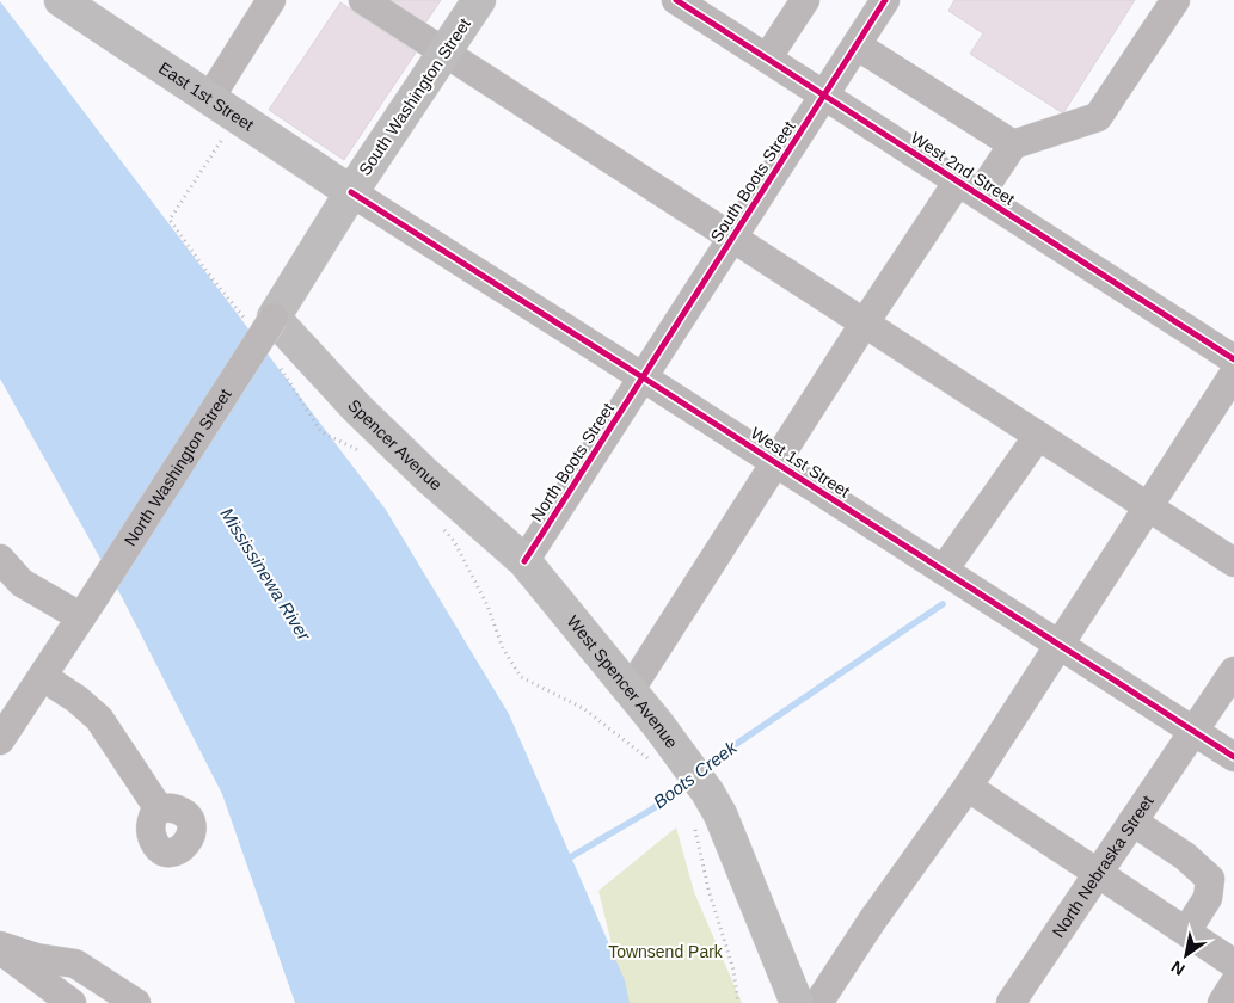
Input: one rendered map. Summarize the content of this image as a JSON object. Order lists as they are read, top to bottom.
{
  "streets": {
    "main road": [
      "East 1st Street",
      "South Washington Street",
      "Spencer Avenue",
      "North Washington Street",
      "West Spencer Avenue"
    ],
    "street": [
      "West 2nd Street",
      "South Boots Street",
      "North Boots Street",
      "West 1st Street",
      "North Nebraska Street"
    ]
  },
  "crossings": [
    ["East 1st Street", "South Washington Street"],
    ["East 1st Street", "West 1st Street"],
    ["East 1st Street", "North Washington Street"],
    ["South Washington Street", "West 1st Street"],
    ["South Washington Street", "North Washington Street"],
    ["West 2nd Street", "South Boots Street"],
    ["South Boots Street", "North Boots Street"],
    ["South Boots Street", "West 1st Street"],
    ["Spencer Avenue", "North Boots Street"],
    ["Spencer Avenue", "North Washington Street"],
    ["Spencer Avenue", "West Spencer Avenue"],
    ["North Boots Street", "West 1st Street"],
    ["North Boots Street", "West Spencer Avenue"],
    ["West 1st Street", "North Washington Street"],
    ["West 1st Street", "North Nebraska Street"]
  ],
  "water": ["Mississinewa River", "Boots Creek"],
  "parks": ["Townsend Park"],
  "north": "bottom left"
}
